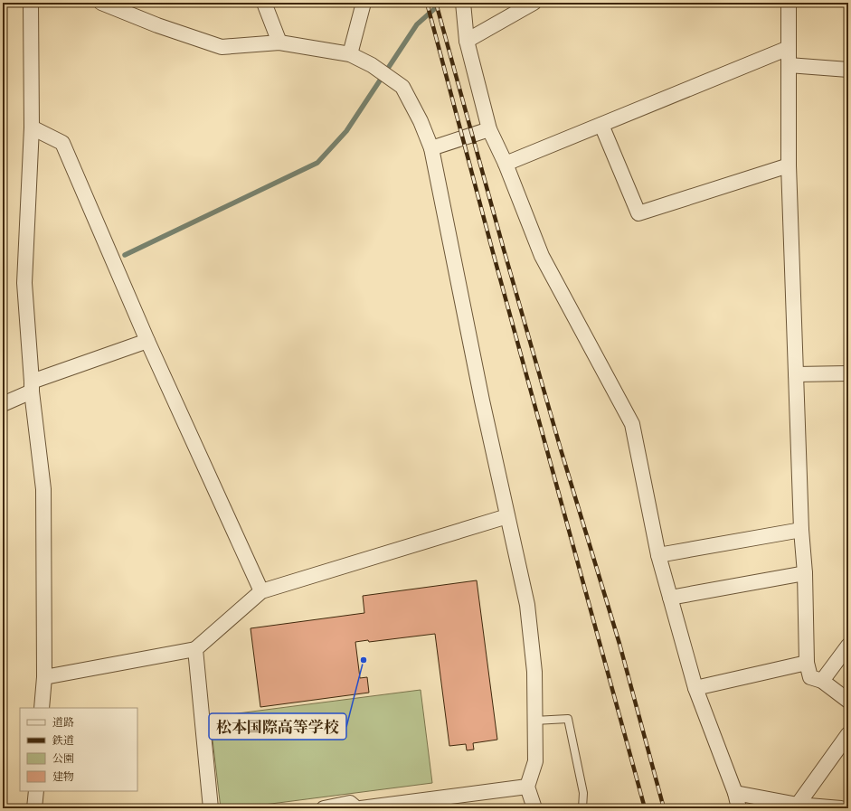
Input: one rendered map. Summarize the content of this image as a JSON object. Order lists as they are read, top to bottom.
{
  "places": ["松本国際高等学校"],
  "legend": [
    "道路",
    "鉄道",
    "公園",
    "建物"
  ]
}
